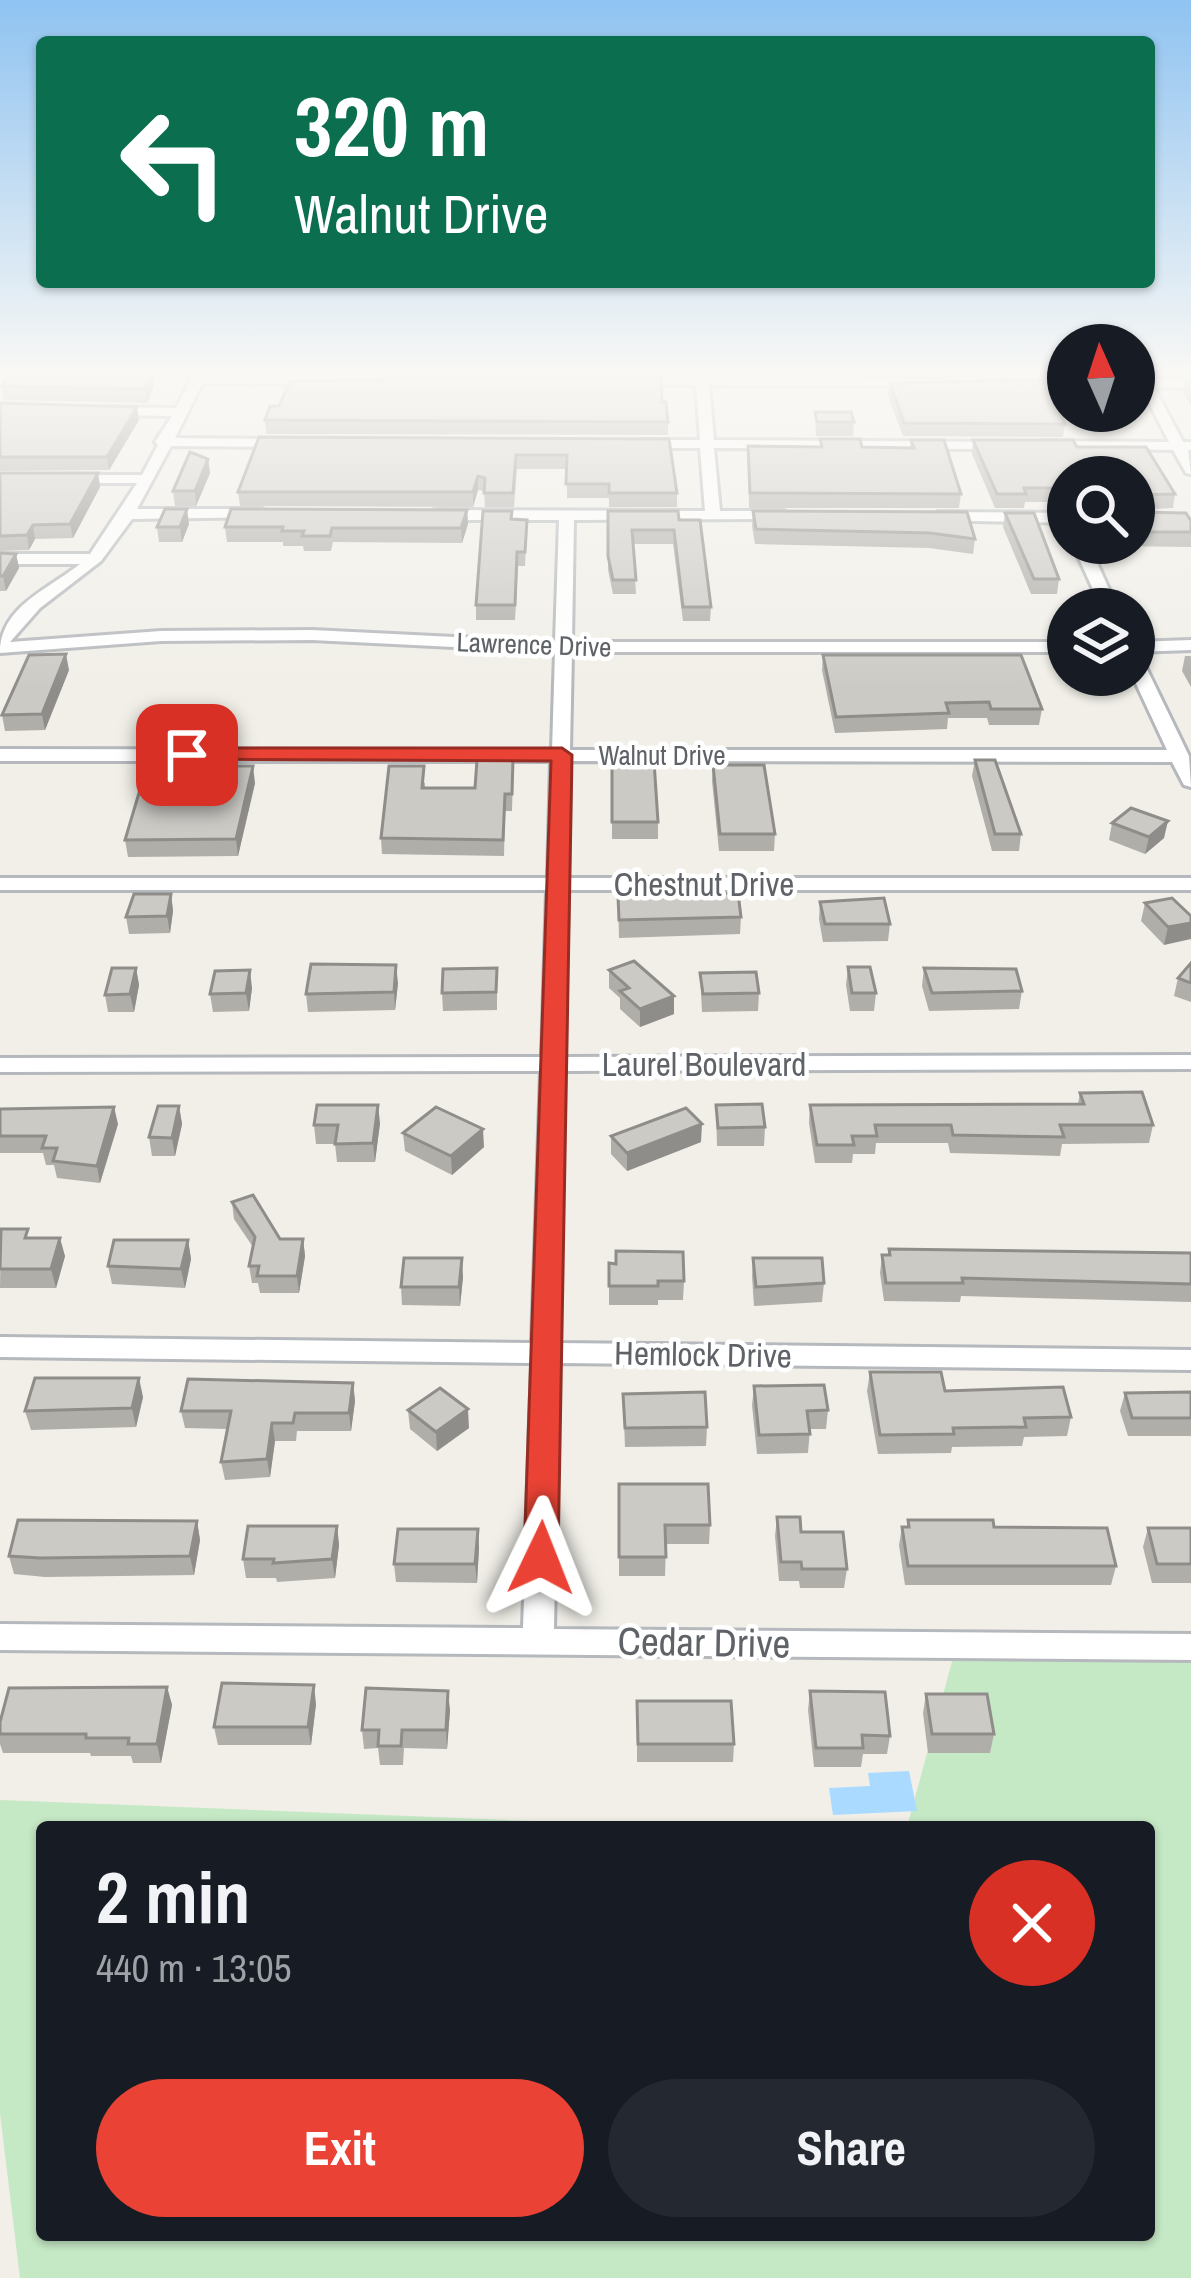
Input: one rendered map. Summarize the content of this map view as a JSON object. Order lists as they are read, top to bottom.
{
  "streets": {
    "street": [
      "Lawrence Drive",
      "Walnut Drive",
      "Chestnut Drive",
      "Laurel Boulevard",
      "Hemlock Drive",
      "Cedar Drive"
    ]
  },
  "north": "top",
  "page": {
    "turn": ["320 m", "Walnut Drive"],
    "heading": ["2 min", "440 m · 13:05"],
    "buttons": ["Exit", "Share"]
  }
}
